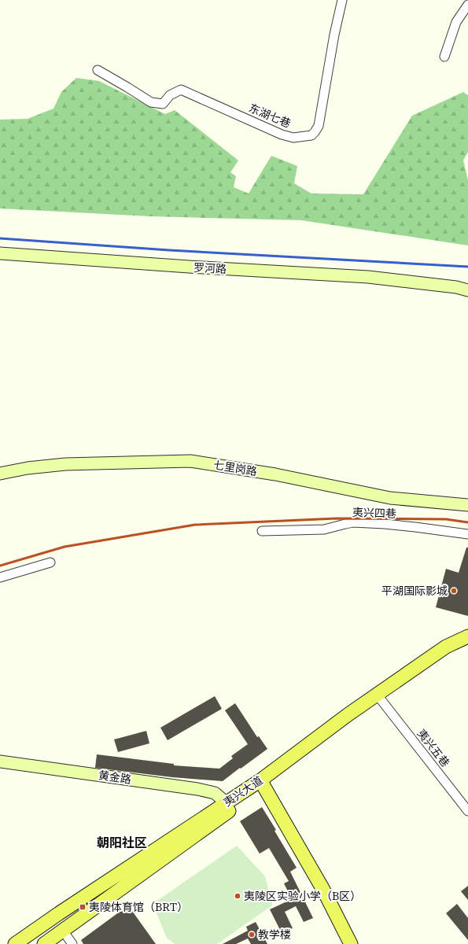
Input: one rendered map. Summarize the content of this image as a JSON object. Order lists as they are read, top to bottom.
{
  "streets": {
    "main road": [
      "罗河路",
      "七里岗路",
      "黄金路",
      "夷兴大道"
    ],
    "street": ["东湖七巷", "夷兴四巷", "夷兴五巷"]
  },
  "crossings": [
    ["夷兴五巷", "夷兴大道"],
    ["黄金路", "夷兴大道"]
  ],
  "districts": ["朝阳社区"],
  "places": {
    "other": ["平湖国际影城", "夷陵区实验小学（B区）", "教学楼"],
    "transit": ["夷陵体育馆（BRT）"]
  }
}
